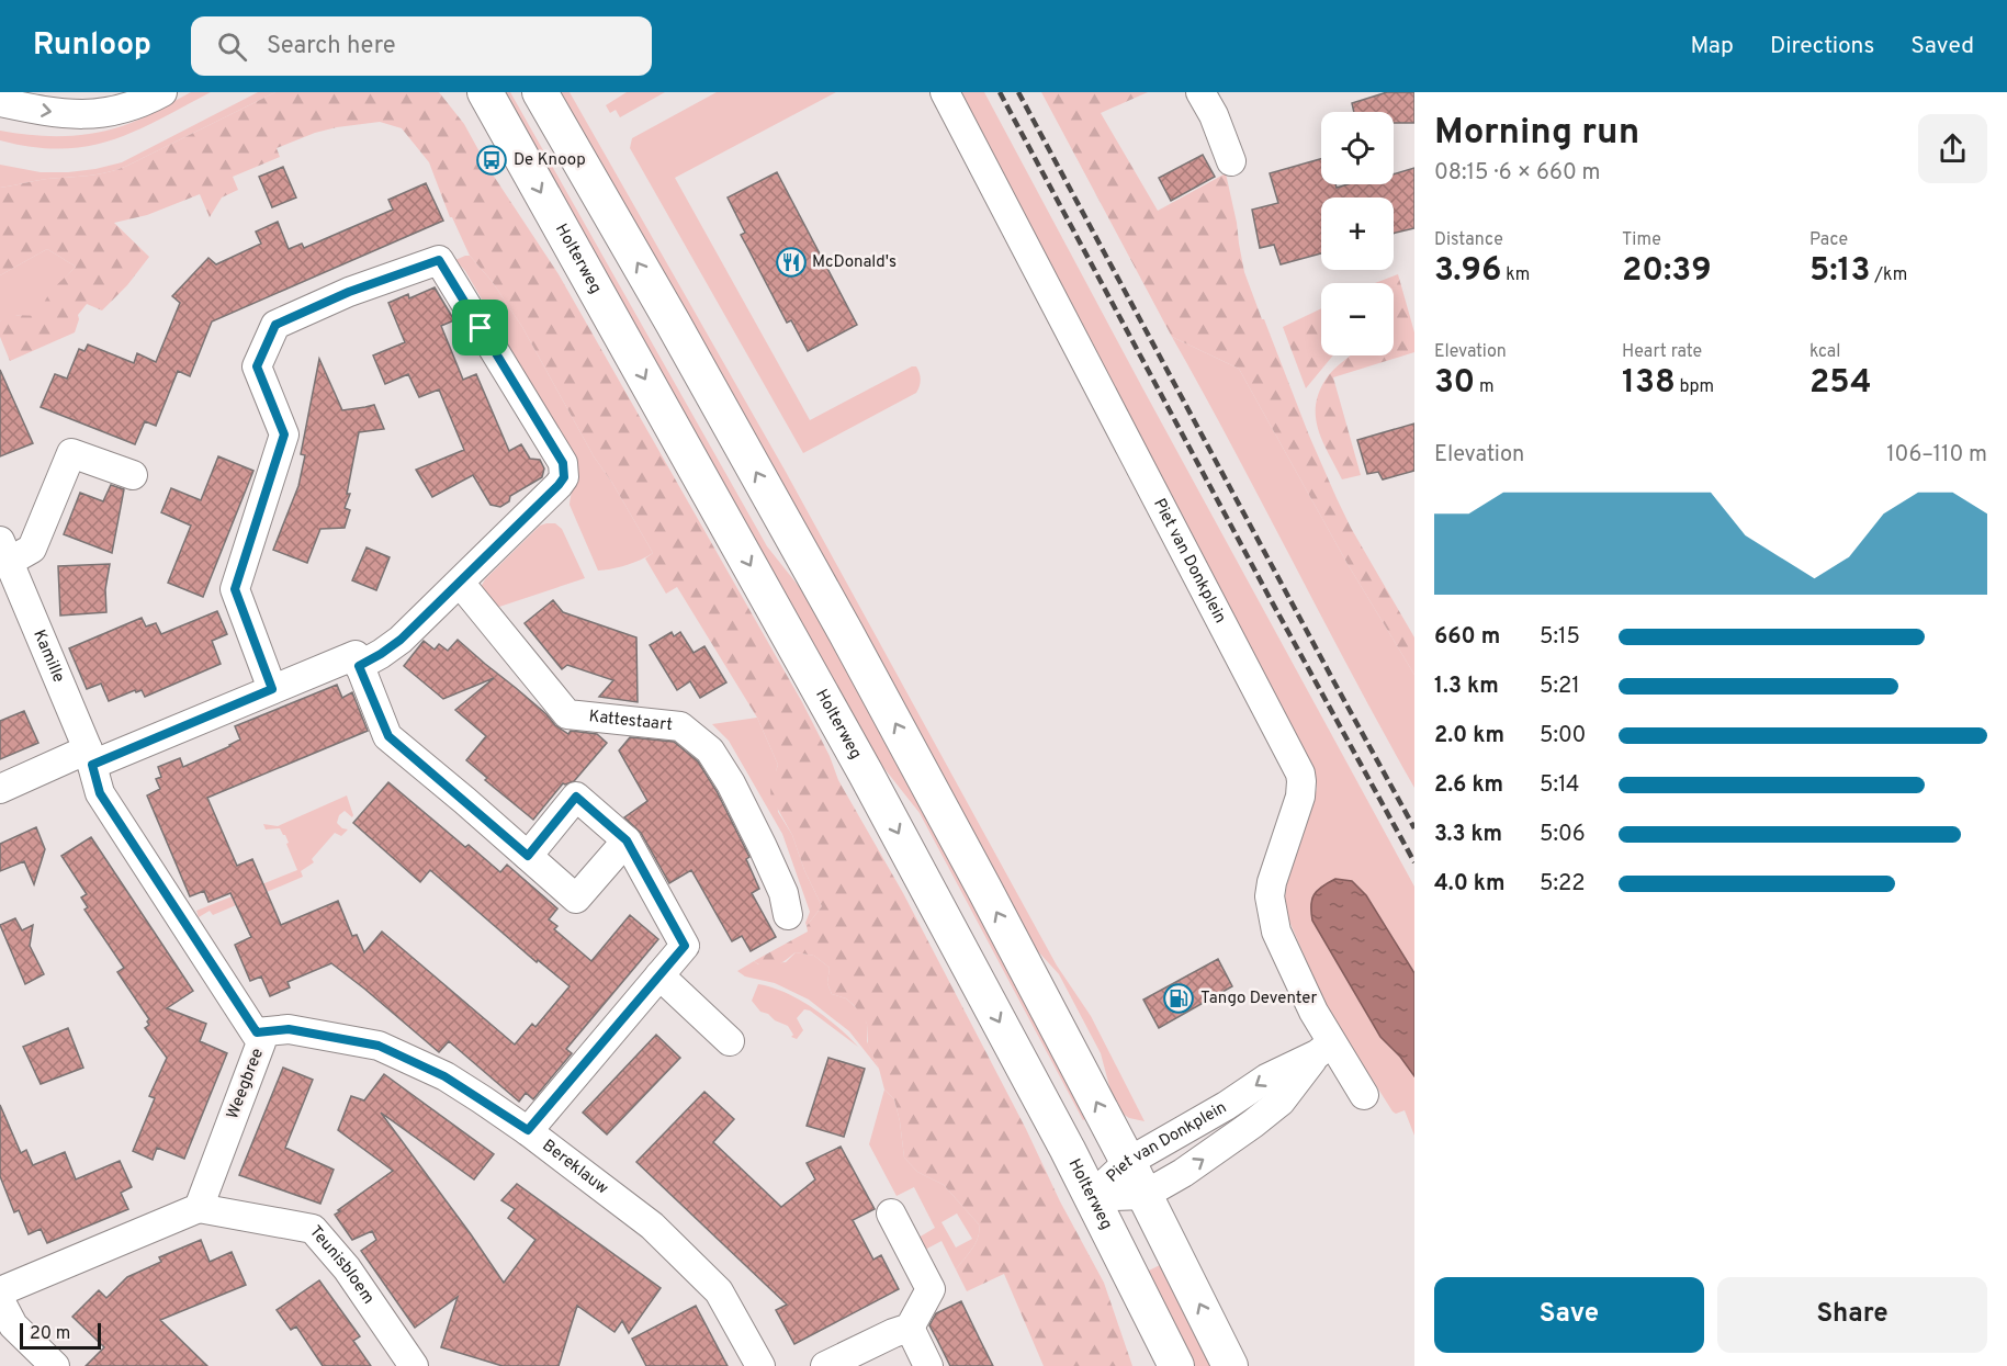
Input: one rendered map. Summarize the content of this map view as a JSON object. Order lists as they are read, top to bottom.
{
  "streets": {
    "main road": ["Holterweg"],
    "street": [
      "Piet van Donkplein",
      "Kamille",
      "Kattestaart",
      "Weegbree",
      "Bereklauw",
      "Teunisbloem"
    ]
  },
  "crossings": [
    ["Holterweg", "Piet van Donkplein"],
    ["Kamille", "Weegbree"],
    ["Weegbree", "Bereklauw"],
    ["Weegbree", "Teunisbloem"]
  ],
  "places": {
    "bus stop": ["De Knoop"],
    "restaurant": ["McDonald's"],
    "fuel station": ["Tango Deventer"]
  },
  "scale_bar": "20 m",
  "page": {
    "header": "Runloop",
    "search": "Search here",
    "nav": ["Map", "Directions", "Saved"],
    "heading": ["Morning run", "08:15 · 6 × 660 m"],
    "map_buttons": ["+", "−"],
    "stats": [
      ["Distance", "3.96 km"],
      ["Time", "20:39"],
      ["Pace", "5:13 /km"],
      ["Elevation", "30 m"],
      ["Heart rate", "138 bpm"],
      ["kcal", "254"]
    ],
    "chart": ["Elevation", "106–110 m"],
    "list": [
      {
        "name": "660 m",
        "note": "5:15"
      },
      {
        "name": "1.3 km",
        "note": "5:21"
      },
      {
        "name": "2.0 km",
        "note": "5:00"
      },
      {
        "name": "2.6 km",
        "note": "5:14"
      },
      {
        "name": "3.3 km",
        "note": "5:06"
      },
      {
        "name": "4.0 km",
        "note": "5:22"
      }
    ],
    "buttons": ["Save", "Share"],
    "scale": "20 m"
  }
}
